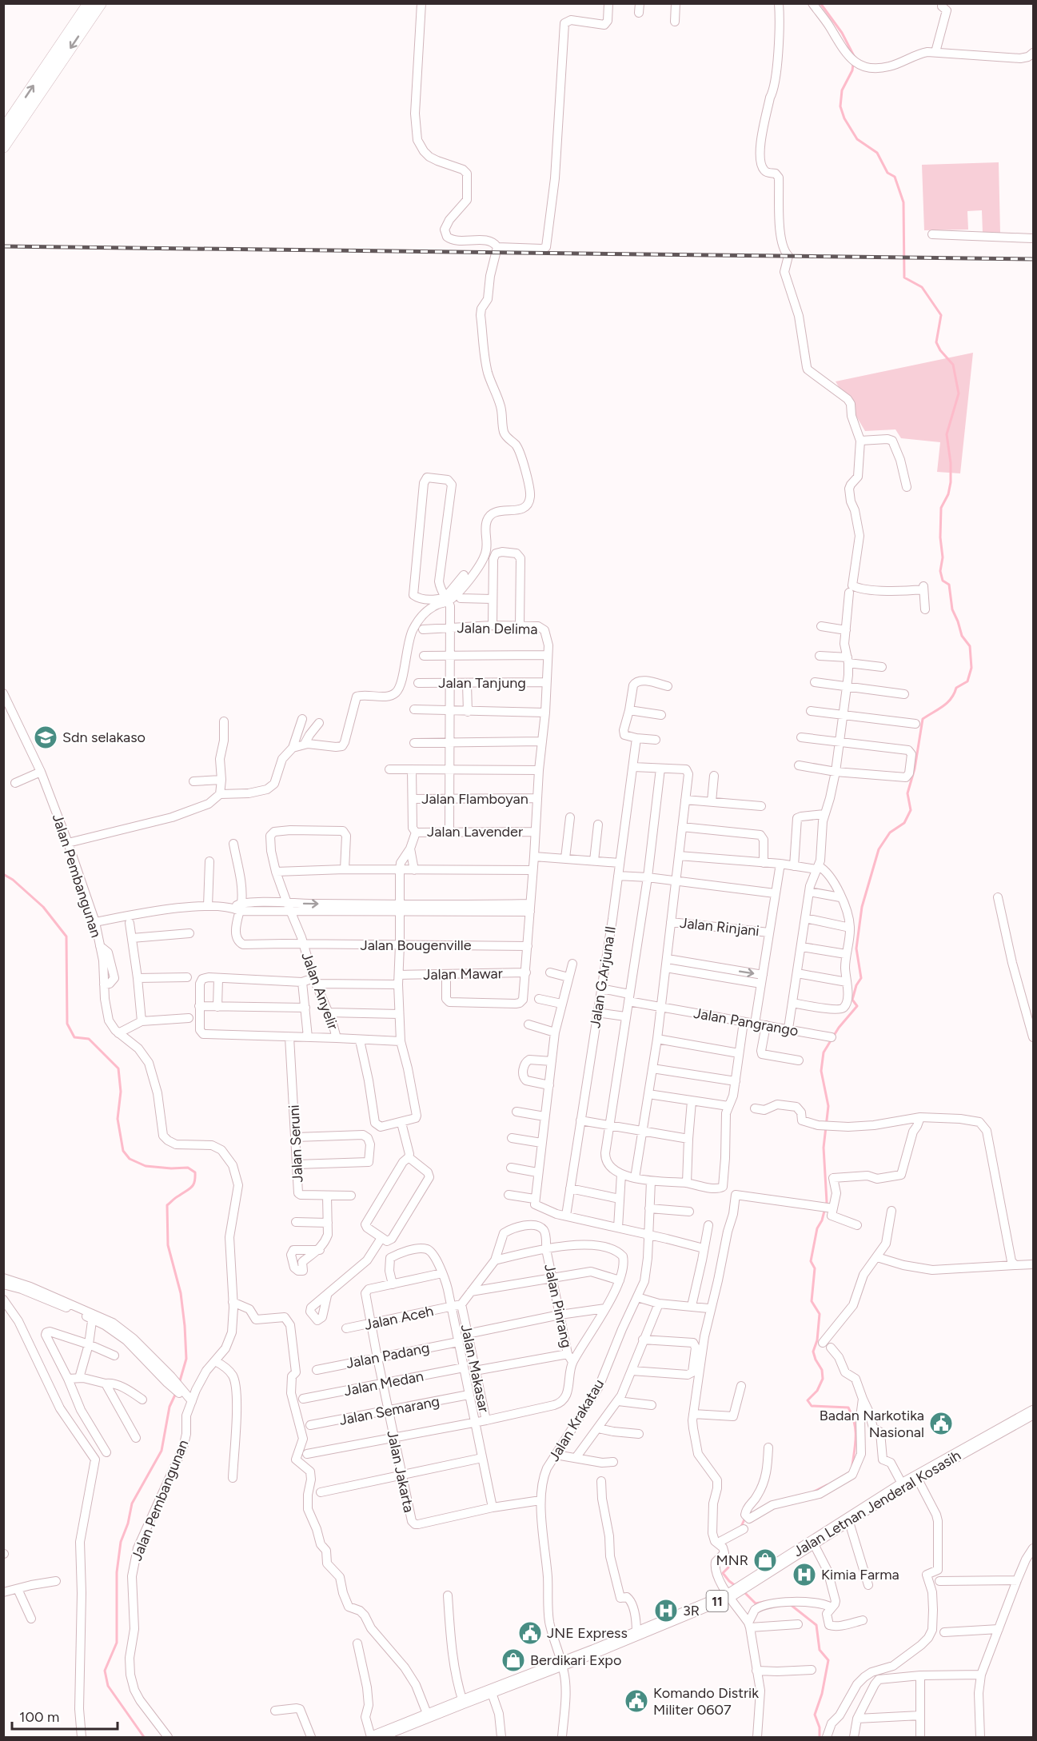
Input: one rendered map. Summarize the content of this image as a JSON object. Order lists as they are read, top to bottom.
{
  "streets": {
    "highway": ["Jalan Letnan Jenderal Kosasih", "11"],
    "street": [
      "Jalan Delima",
      "Jalan Tanjung",
      "Jalan Flamboyan",
      "Jalan Lavender",
      "Jalan Pembangunan",
      "Jalan Rinjani",
      "Jalan Bougenville",
      "Jalan Mawar",
      "Jalan G.Arjuna ll",
      "Jalan Anyelir",
      "Jalan Pangrango",
      "Jalan Seruni",
      "Jalan Pinrang",
      "Jalan Aceh",
      "Jalan Padang",
      "Jalan Makasar",
      "Jalan Medan",
      "Jalan Semarang",
      "Jalan Krakatau",
      "Jalan Jakarta"
    ]
  },
  "crossings": [
    ["Jalan Bougenville", "Jalan Anyelir"],
    ["Jalan G.Arjuna ll", "Jalan Pangrango"],
    ["Jalan Pinrang", "Jalan Makasar"],
    ["Jalan Aceh", "Jalan Makasar"],
    ["Jalan Aceh", "Jalan Jakarta"],
    ["Jalan Padang", "Jalan Makasar"],
    ["Jalan Padang", "Jalan Jakarta"],
    ["Jalan Makasar", "Jalan Medan"],
    ["Jalan Makasar", "Jalan Semarang"],
    ["Jalan Makasar", "Jalan Jakarta"],
    ["Jalan Medan", "Jalan Jakarta"],
    ["Jalan Semarang", "Jalan Jakarta"],
    ["Jalan Krakatau", "Jalan Jakarta"],
    ["Jalan Krakatau", "Jalan Letnan Jenderal Kosasih"]
  ],
  "places": {
    "school or university": ["Sdn selakaso"],
    "public building": ["Badan Narkotika Nasional", "JNE Express", "Komando Distrik Militer 0607"],
    "shop": ["MNR", "Berdikari Expo"],
    "hospital": ["Kimia Farma", "3R"]
  },
  "scale_bar": "100 m"
}
